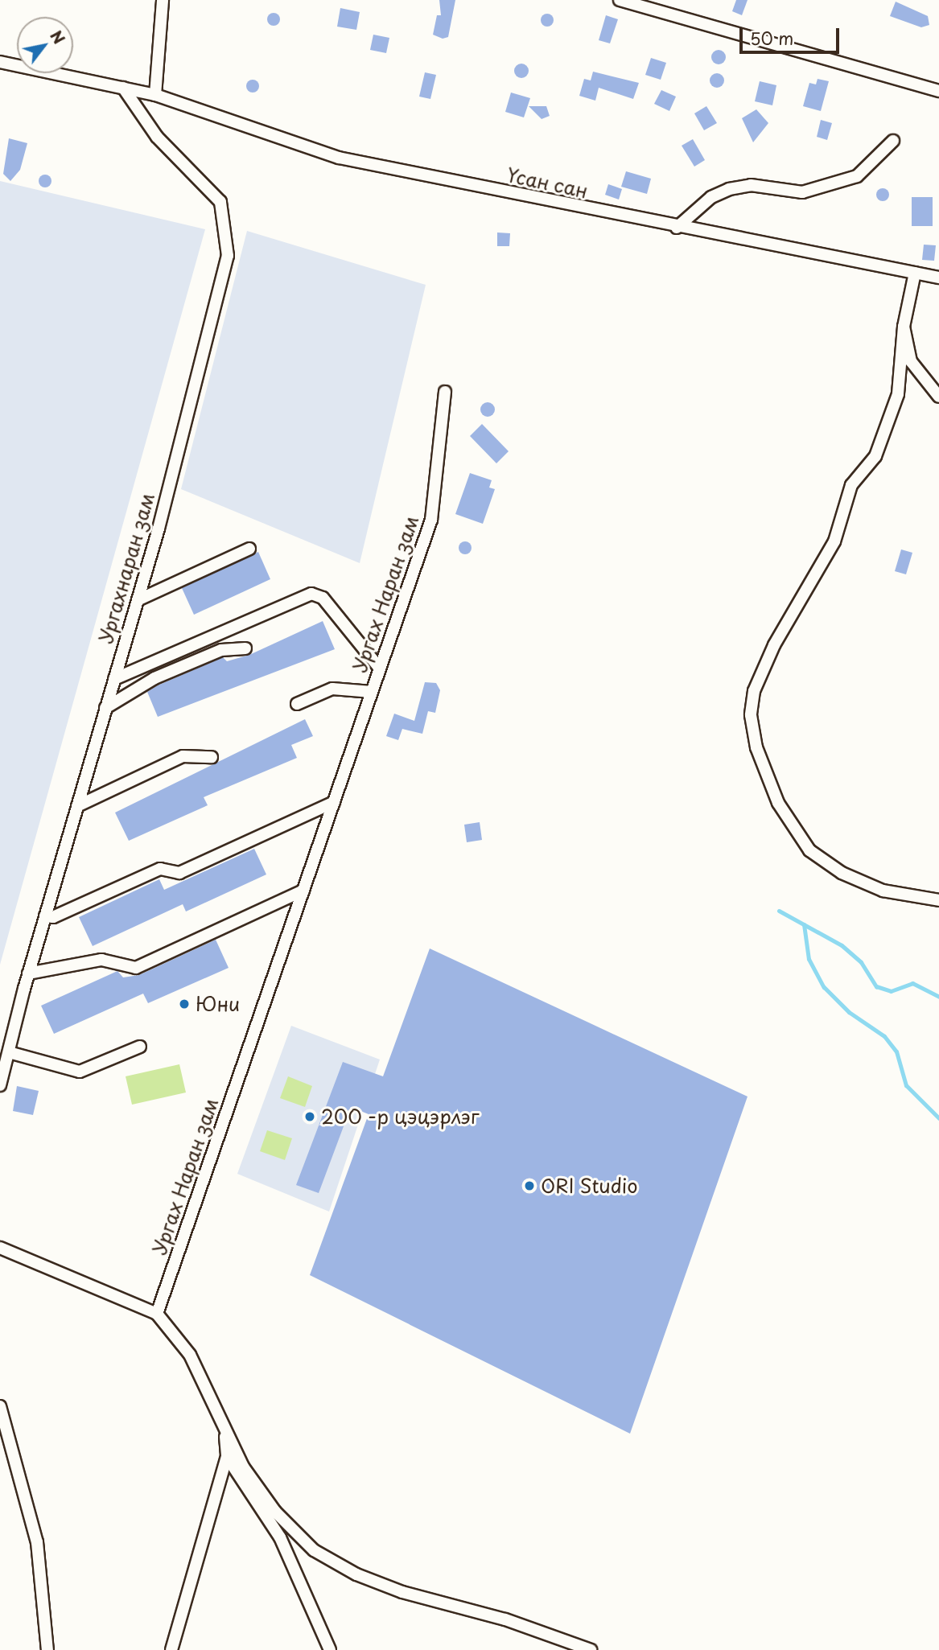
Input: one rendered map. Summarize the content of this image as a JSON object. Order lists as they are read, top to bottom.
{
  "streets": {
    "street": ["Үсан сан", "Ургахнаран зам", "Ургах Наран зам"]
  },
  "crossings": [
    ["Үсан сан", "Ургахнаран зам"]
  ],
  "places": ["Юни", "200 -р цэцэрлэг", "ORI Studio"],
  "scale_bar": "50 m",
  "north": "top right"
}
